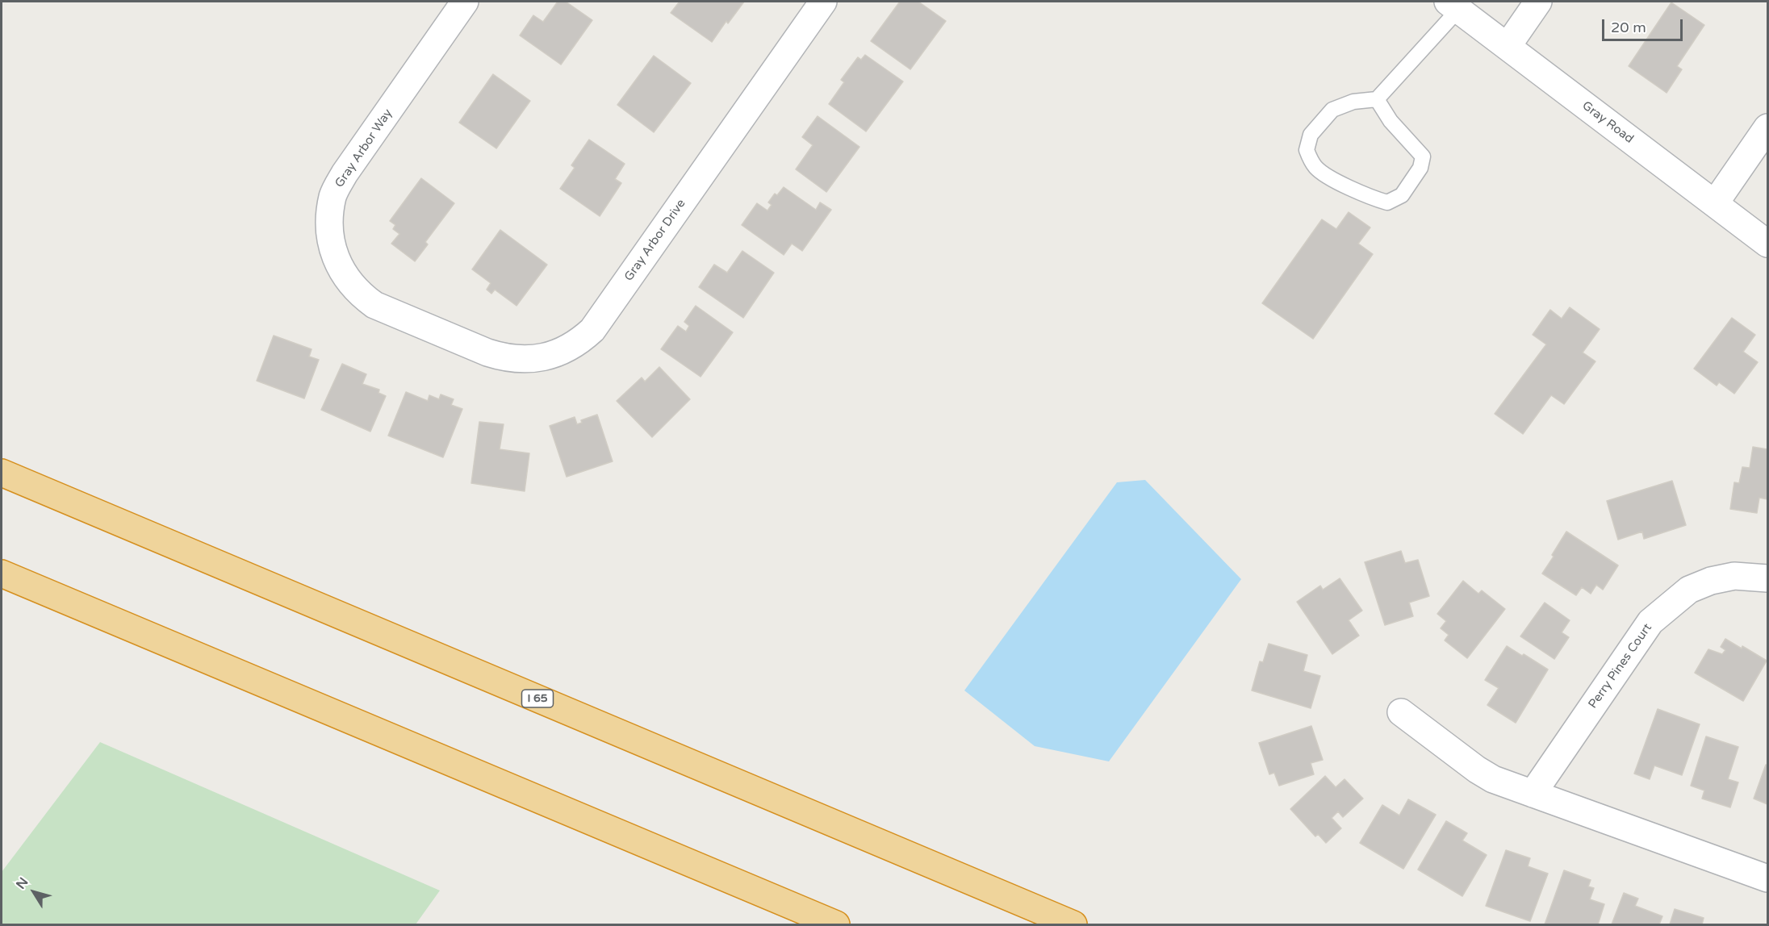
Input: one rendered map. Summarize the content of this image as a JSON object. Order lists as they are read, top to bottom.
{
  "streets": {
    "highway": ["I 65"],
    "street": [
      "Gray Road",
      "Gray Arbor Way",
      "Gray Arbor Drive",
      "Perry Pines Court"
    ]
  },
  "crossings": [
    ["Gray Arbor Way", "Gray Arbor Drive"]
  ],
  "scale_bar": "20 m",
  "north": "top left"
}
